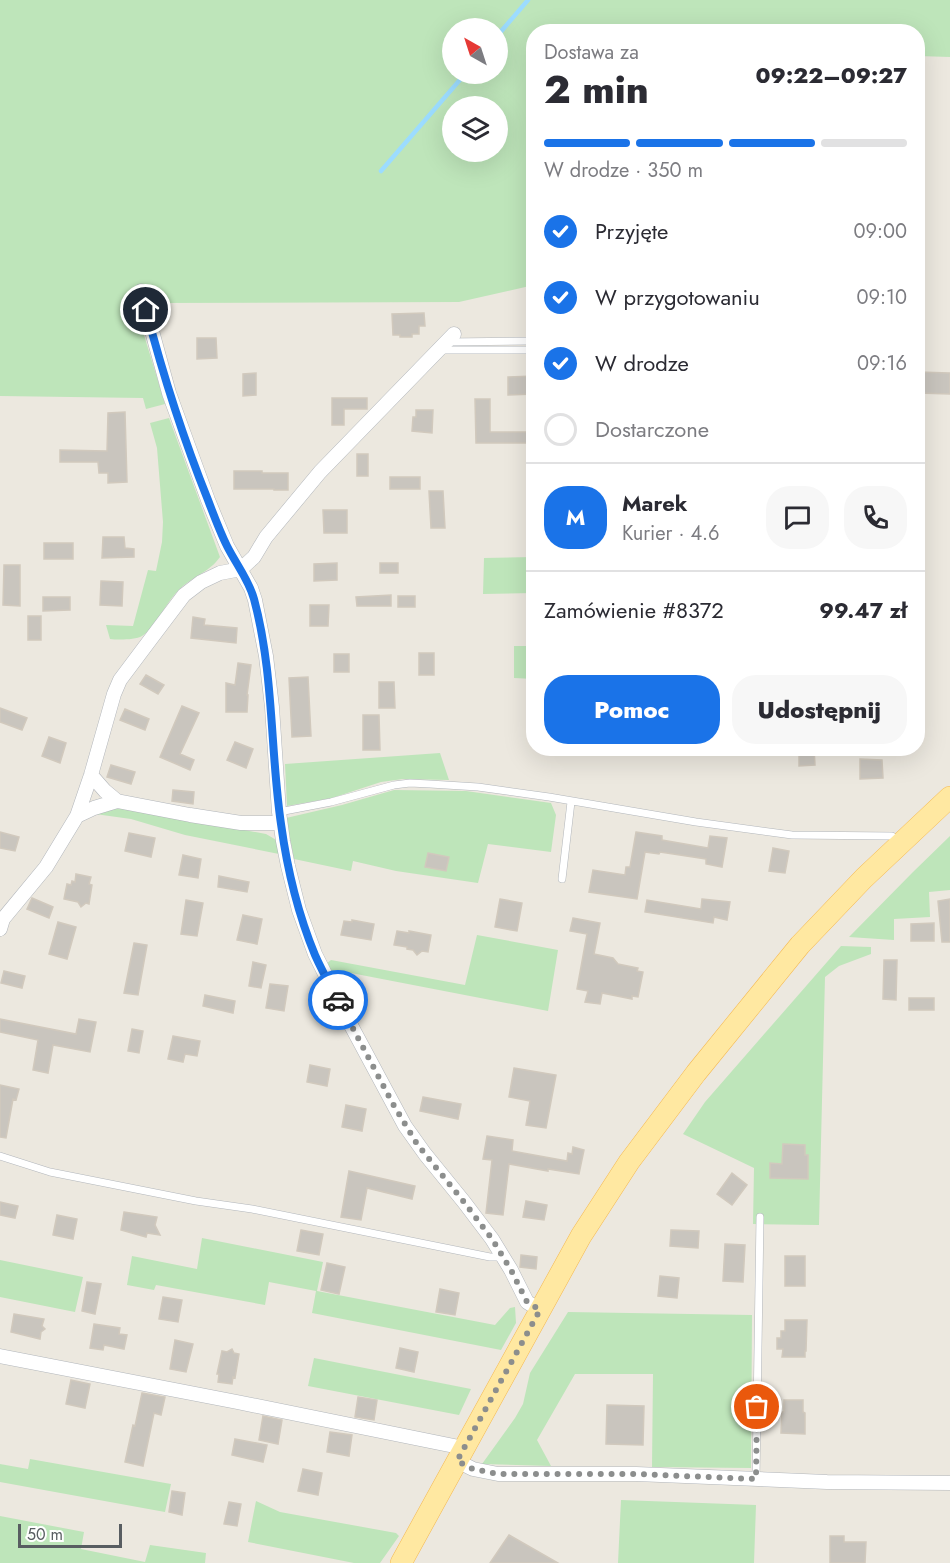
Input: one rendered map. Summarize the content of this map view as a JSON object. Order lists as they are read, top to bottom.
{
  "scale_bar": "50 m",
  "north": "top left",
  "page": {
    "heading": ["2 min", "Dostawa za", "09:22–09:27"],
    "panel": [
      "Marek",
      "Kurier · 4.6",
      "Zamówienie #8372",
      "99.47 zł"
    ],
    "bar": "W drodze · 350 m",
    "list": [
      ["Przyjęte", "09:00"],
      ["W przygotowaniu", "09:10"],
      ["W drodze", "09:16"],
      "Dostarczone"
    ],
    "round": "M",
    "buttons": ["Pomoc", "Udostępnij"],
    "scale": "50 m"
  }
}
